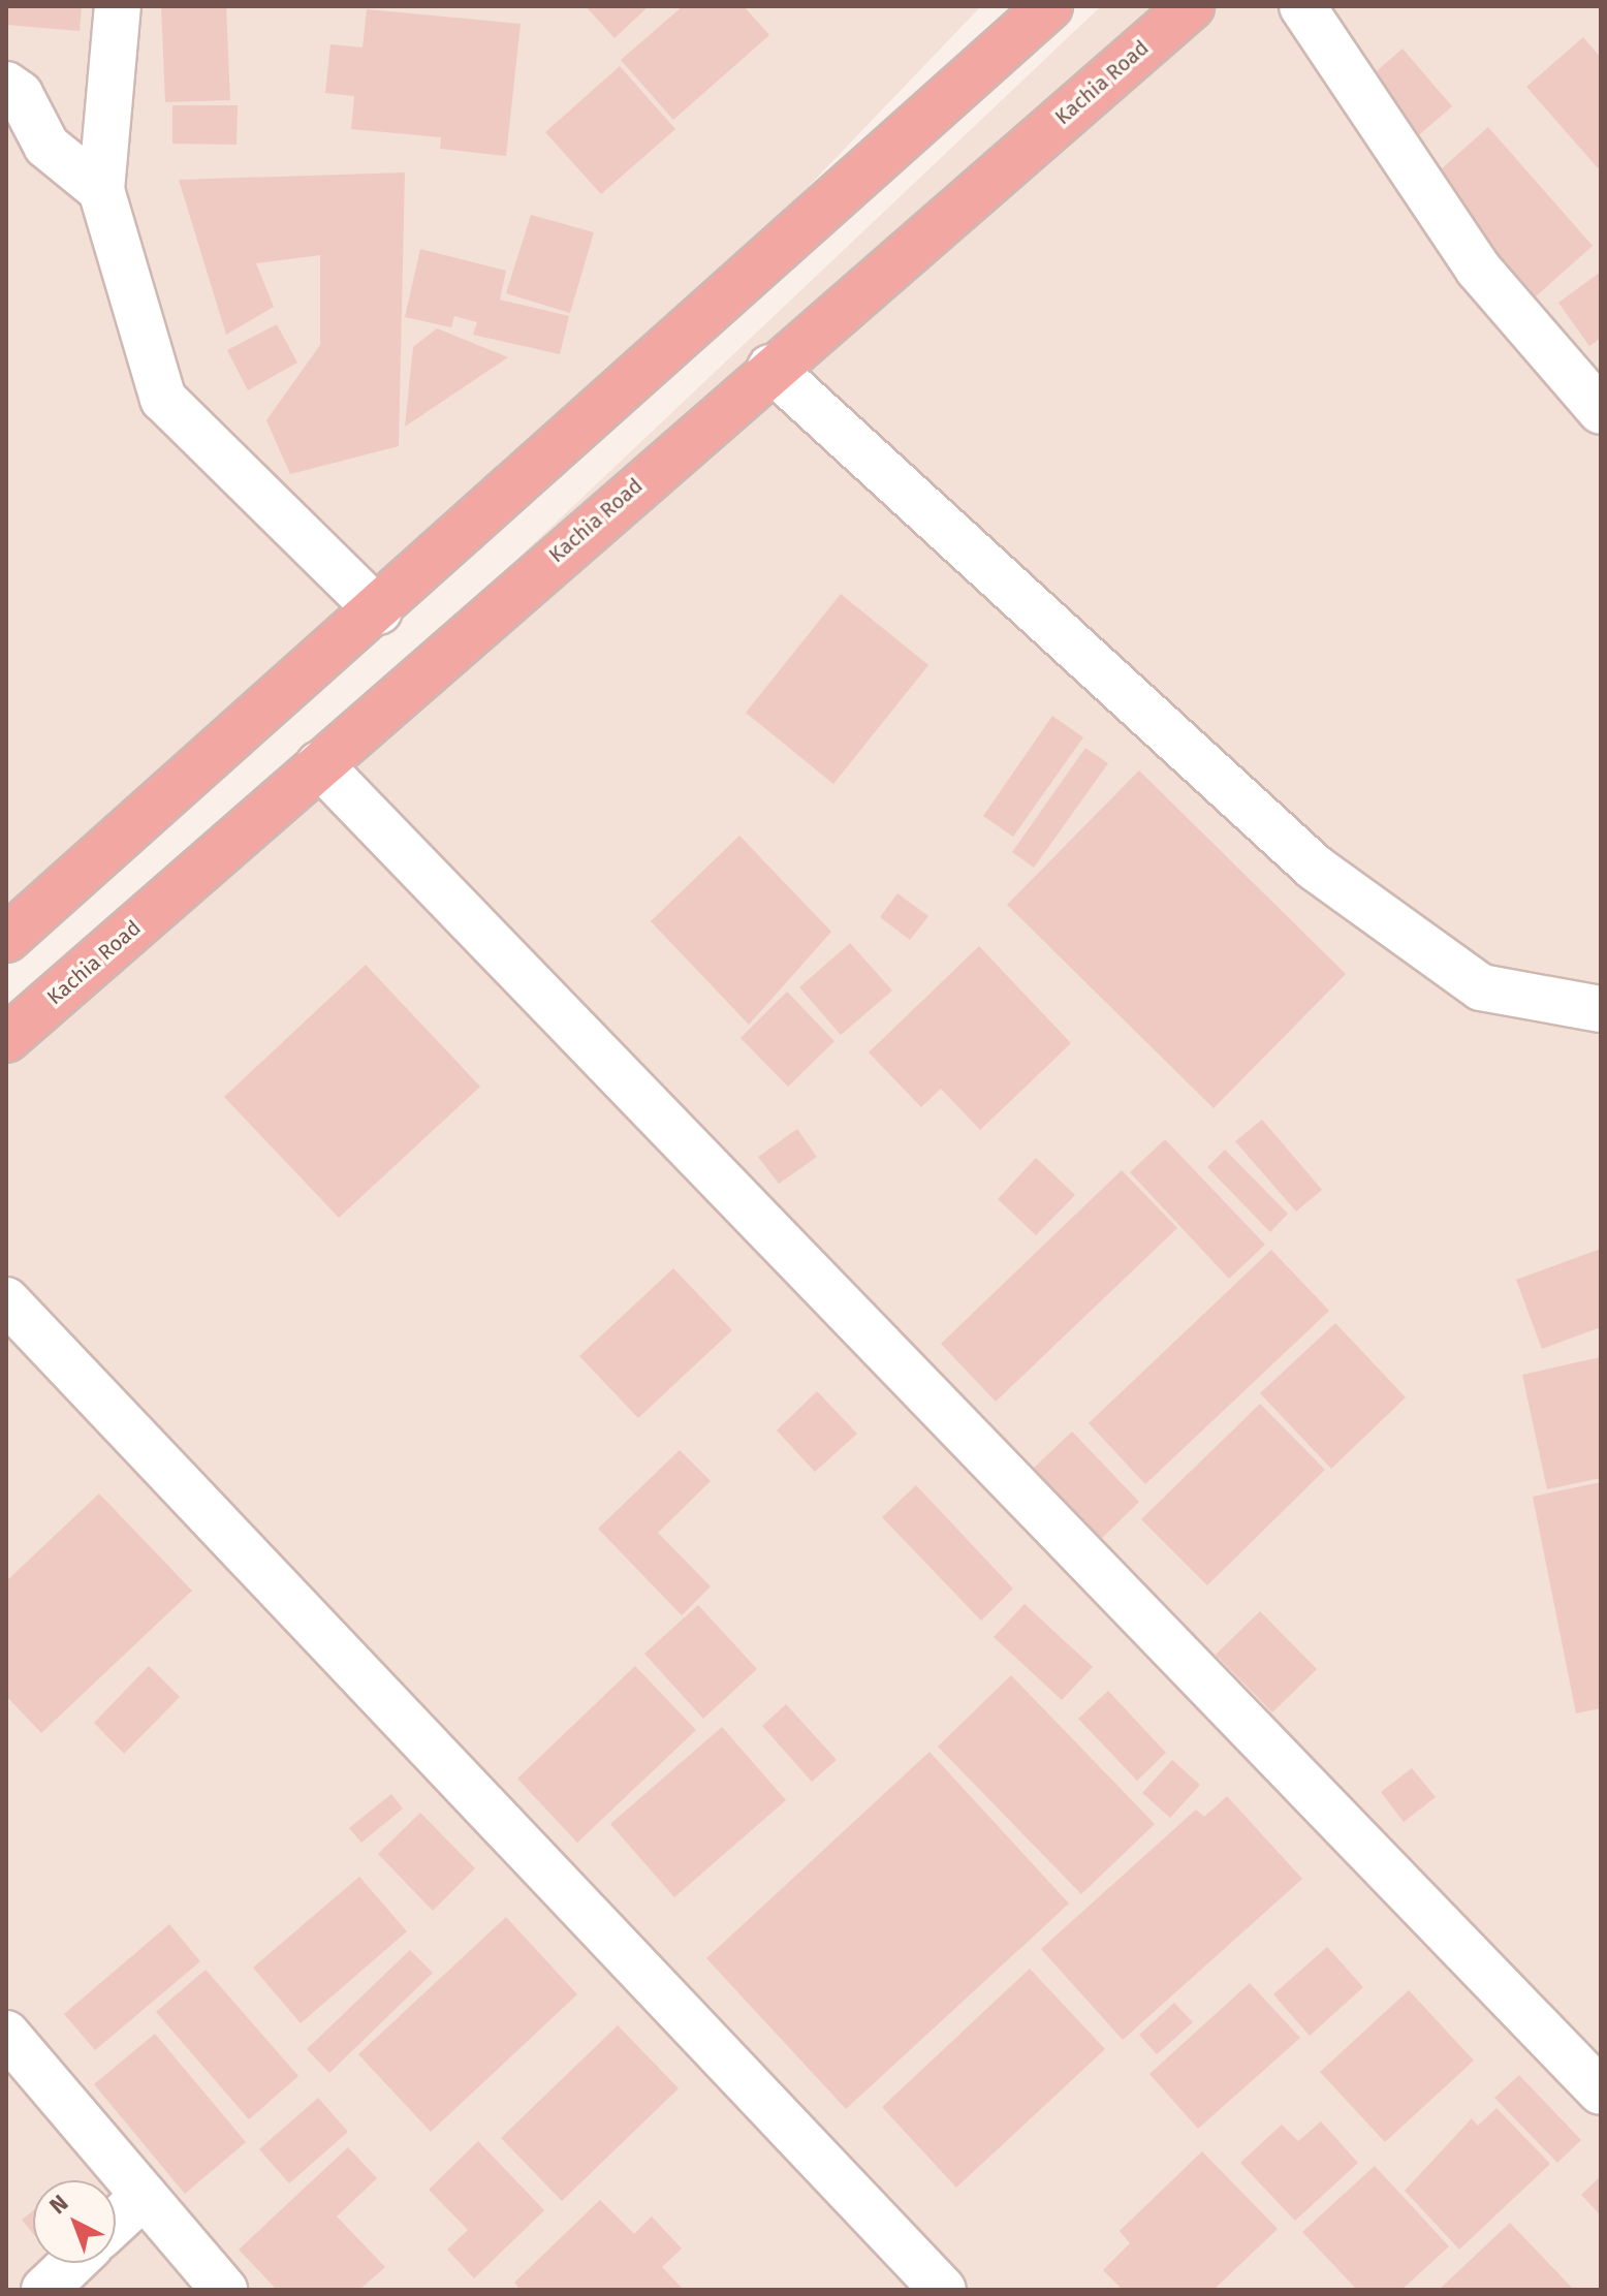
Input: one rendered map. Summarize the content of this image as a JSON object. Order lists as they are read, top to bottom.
{
  "streets": {
    "highway": ["Kachia Road"]
  },
  "north": "top left"
}
